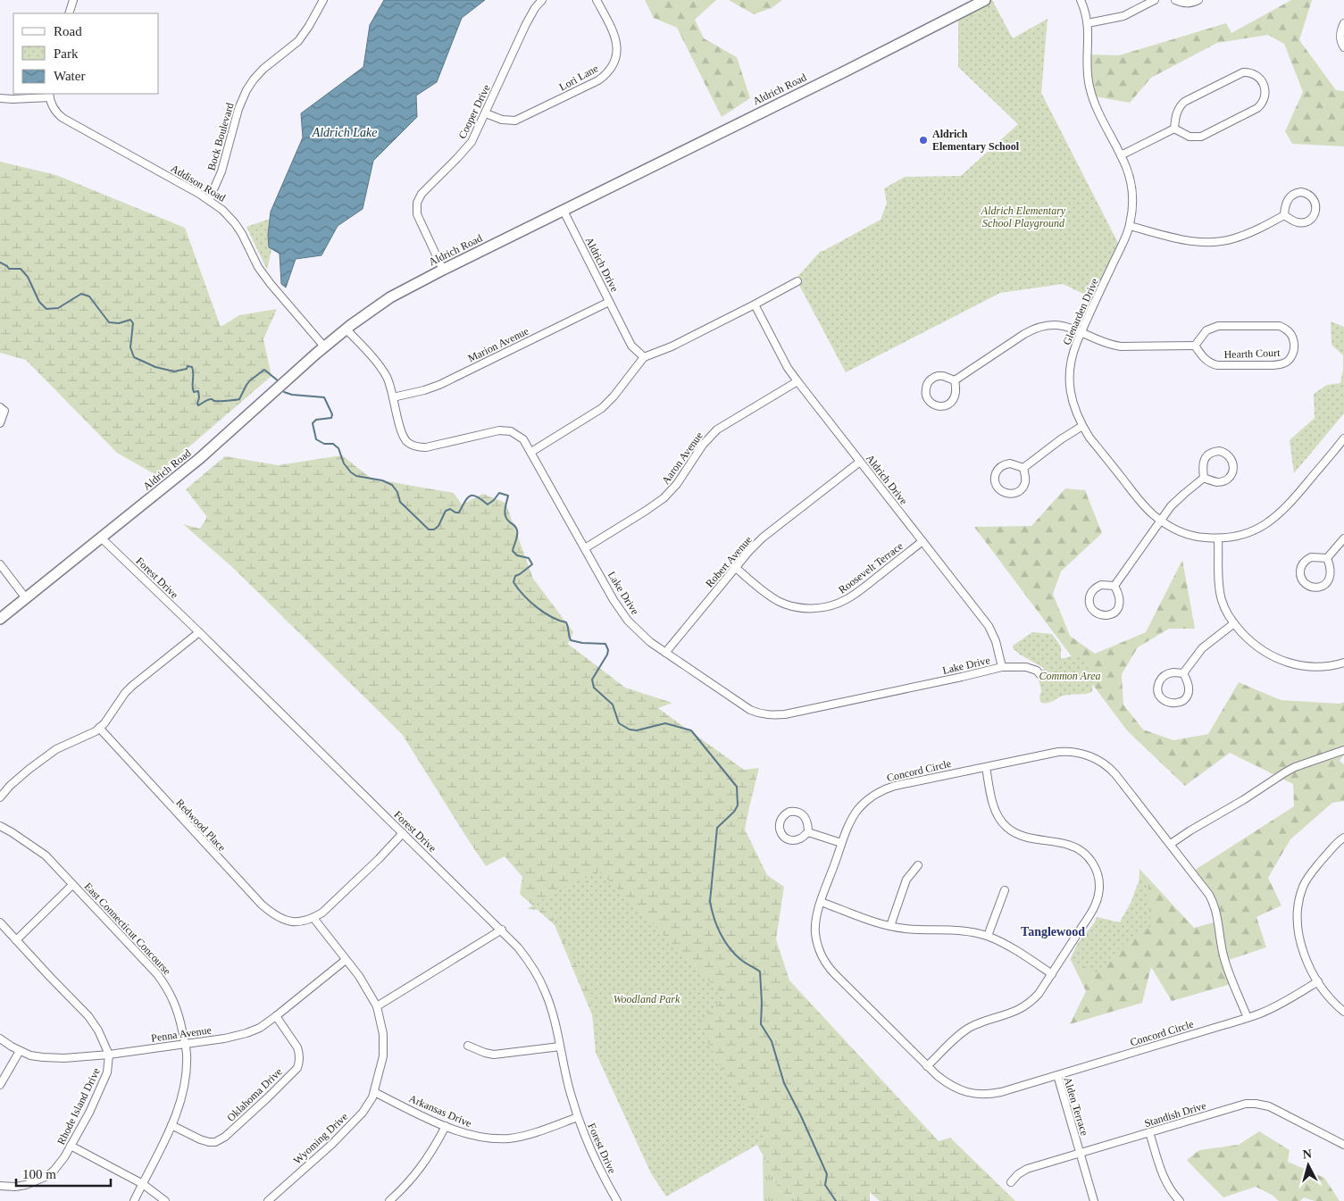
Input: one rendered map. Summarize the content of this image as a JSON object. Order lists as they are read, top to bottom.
{
  "streets": {
    "main road": ["Aldrich Road"],
    "street": [
      "Lori Lane",
      "Cooper Drive",
      "Bock Boulevard",
      "Addison Road",
      "Aldrich Drive",
      "Glenarden Drive",
      "Marion Avenue",
      "Hearth Court",
      "Aaron Avenue",
      "Robert Avenue",
      "Roosevelt Terrace",
      "Forest Drive",
      "Lake Drive",
      "Concord Circle",
      "Redwood Place",
      "East Connecticut Concourse",
      "Penna Avenue",
      "Oklahoma Drive",
      "Rhode Island Drive",
      "Alden Terrace",
      "Arkansas Drive",
      "Standish Drive",
      "Wyoming Drive"
    ]
  },
  "crossings": [
    ["Lori Lane", "Cooper Drive"],
    ["Aldrich Road", "Cooper Drive"],
    ["Aldrich Road", "Addison Road"],
    ["Aldrich Road", "Aldrich Drive"],
    ["Aldrich Road", "Forest Drive"],
    ["Aldrich Road", "Lake Drive"],
    ["Bock Boulevard", "Addison Road"],
    ["Aldrich Drive", "Marion Avenue"],
    ["Aldrich Drive", "Aaron Avenue"],
    ["Aldrich Drive", "Robert Avenue"],
    ["Aldrich Drive", "Roosevelt Terrace"],
    ["Aldrich Drive", "Lake Drive"],
    ["Marion Avenue", "Lake Drive"],
    ["Aaron Avenue", "Lake Drive"],
    ["Robert Avenue", "Roosevelt Terrace"],
    ["Robert Avenue", "Lake Drive"],
    ["Forest Drive", "Redwood Place"],
    ["Forest Drive", "Arkansas Drive"],
    ["Concord Circle", "Alden Terrace"],
    ["Redwood Place", "Wyoming Drive"],
    ["East Connecticut Concourse", "Penna Avenue"],
    ["East Connecticut Concourse", "Oklahoma Drive"],
    ["Penna Avenue", "Oklahoma Drive"],
    ["Penna Avenue", "Rhode Island Drive"],
    ["Penna Avenue", "Wyoming Drive"],
    ["Alden Terrace", "Standish Drive"],
    ["Arkansas Drive", "Wyoming Drive"]
  ],
  "districts": ["Tanglewood"],
  "water": ["Aldrich Lake"],
  "parks": ["Aldrich Elementary School Playground", "Common Area", "Woodland Park"],
  "places": ["Aldrich Elementary School"],
  "legend": ["Road", "Park", "Water"],
  "scale_bar": "100 m",
  "north": "top"
}
